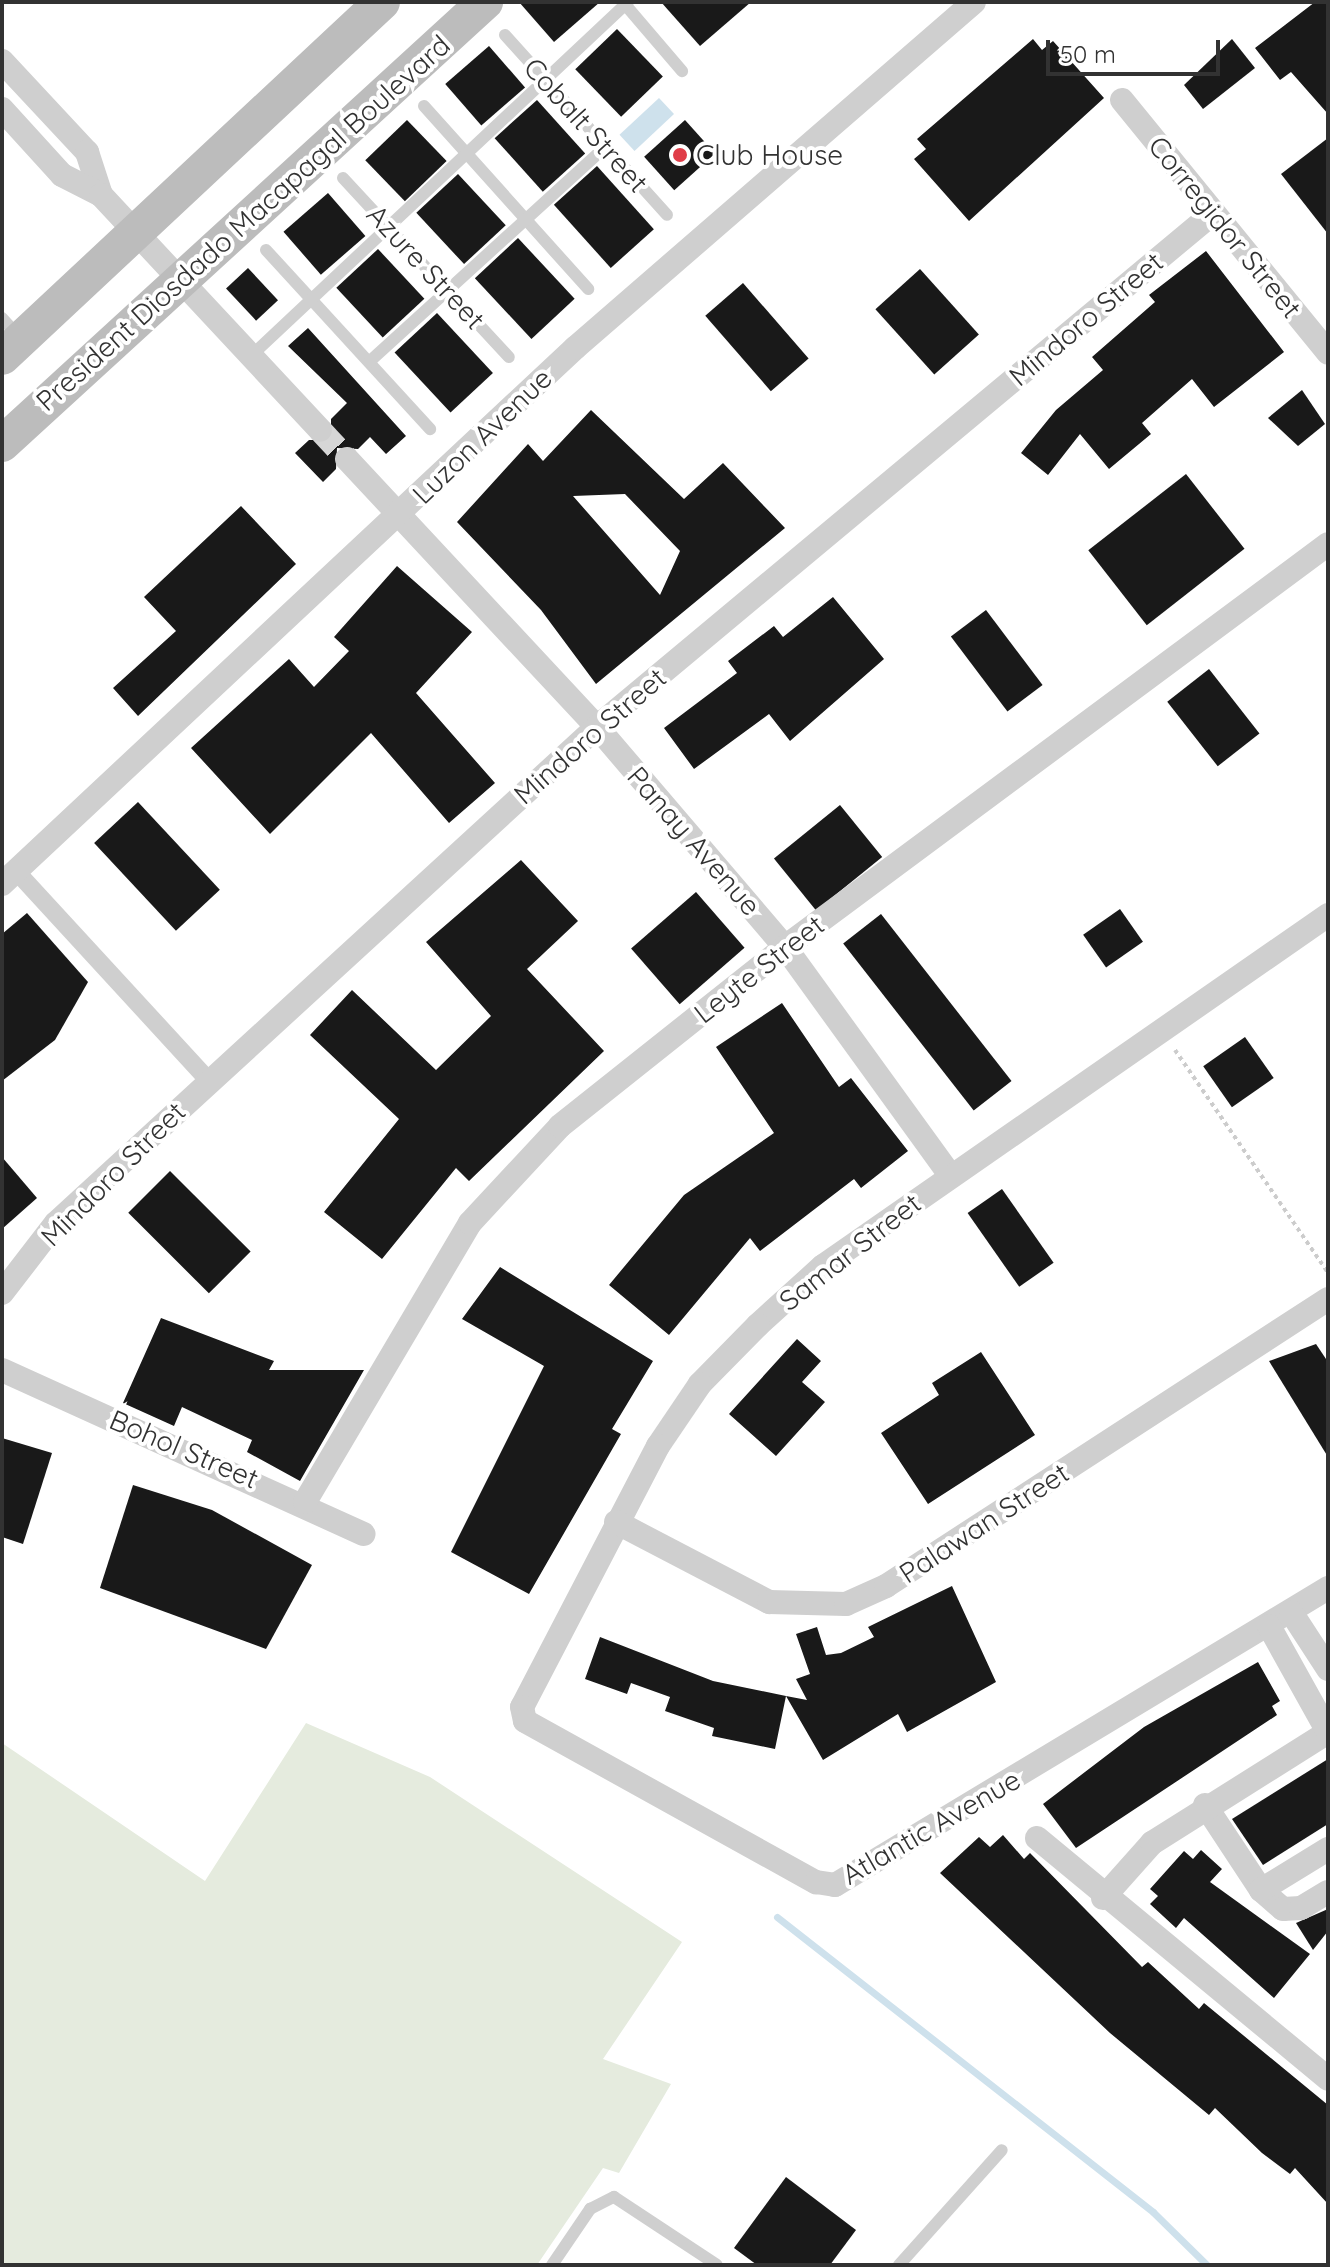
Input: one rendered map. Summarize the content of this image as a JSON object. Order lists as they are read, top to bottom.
{
  "streets": {
    "main road": ["President Diosdado Macapagal Boulevard"],
    "street": [
      "Corregidor Street",
      "Mindoro Street",
      "Luzon Avenue",
      "Panay Avenue",
      "Leyte Street",
      "Samar Street",
      "Bohol Street",
      "Palawan Street",
      "Atlantic Avenue"
    ],
    "lane": ["Cobalt Street", "Azure Street"]
  },
  "crossings": [
    ["Corregidor Street", "Mindoro Street"],
    ["Mindoro Street", "Panay Avenue"],
    ["Luzon Avenue", "Panay Avenue"],
    ["Panay Avenue", "Leyte Street"],
    ["Panay Avenue", "Samar Street"],
    ["Leyte Street", "Bohol Street"],
    ["Samar Street", "Palawan Street"],
    ["Samar Street", "Atlantic Avenue"]
  ],
  "places": ["Club House"],
  "scale_bar": "50 m"
}
